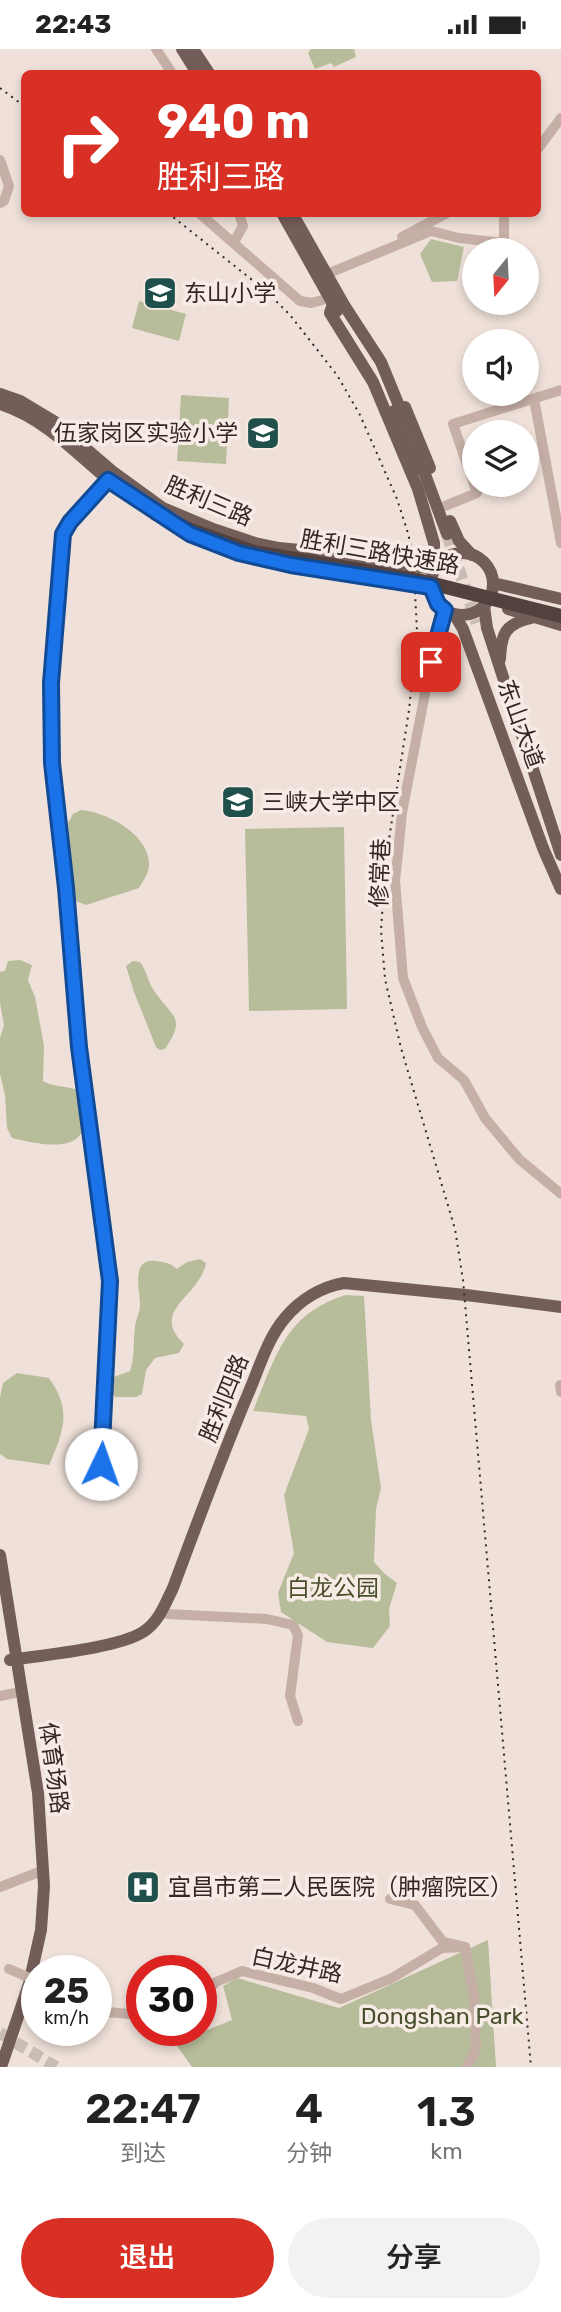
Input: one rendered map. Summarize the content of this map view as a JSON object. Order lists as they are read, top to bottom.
{
  "streets": {
    "highway": ["胜利三路快速路"],
    "main road": [
      "胜利三路",
      "东山大道",
      "胜利四路",
      "体育场路"
    ],
    "street": ["修常巷", "白龙井路"]
  },
  "crossings": [
    ["胜利三路", "东山大道"],
    ["胜利三路", "修常巷"],
    ["东山大道", "修常巷"],
    ["胜利四路", "体育场路"]
  ],
  "parks": ["白龙公园", "Dongshan Park"],
  "places": {
    "school or university": ["东山小学", "伍家岗区实验小学", "三峡大学中区"],
    "hospital": ["宜昌市第二人民医院（肿瘤院区）"]
  },
  "north": "bottom",
  "page": {
    "status": "22:43",
    "turn": ["940 m", "胜利三路"],
    "speed": "25 km/h",
    "limit": "30",
    "eta": [
      "22:47",
      "到达",
      "4",
      "分钟",
      "1.3",
      "km"
    ],
    "buttons": ["退出", "分享"]
  }
}
